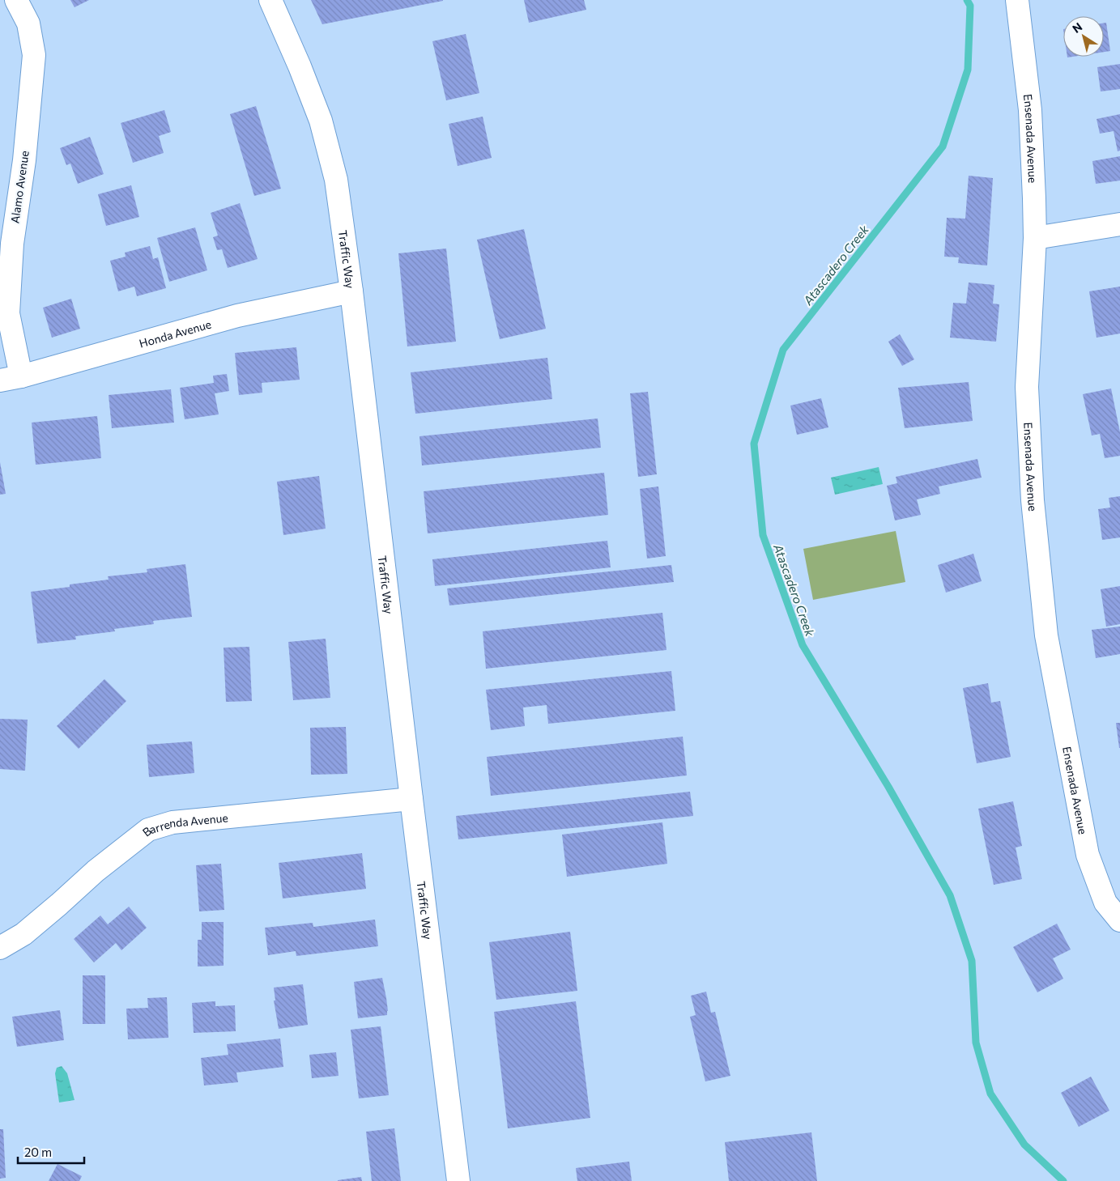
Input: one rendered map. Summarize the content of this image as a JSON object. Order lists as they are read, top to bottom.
{
  "streets": {
    "street": [
      "Ensenada Avenue",
      "Alamo Avenue",
      "Traffic Way",
      "Honda Avenue",
      "Barrenda Avenue"
    ]
  },
  "crossings": [
    ["Alamo Avenue", "Honda Avenue"],
    ["Traffic Way", "Honda Avenue"],
    ["Traffic Way", "Barrenda Avenue"]
  ],
  "water": ["Atascadero Creek"],
  "scale_bar": "20 m",
  "north": "top left"
}
